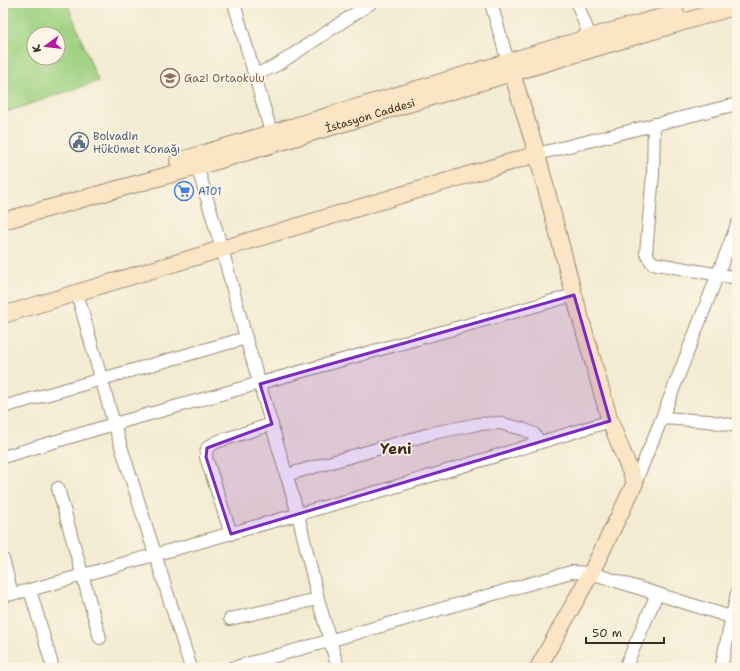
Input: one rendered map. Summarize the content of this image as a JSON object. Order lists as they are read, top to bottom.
{
  "streets": {
    "main road": ["İstasyon Caddesi"]
  },
  "districts": ["Yeni"],
  "places": {
    "school or university": ["Gazi Ortaokulu"],
    "public building": ["Bolvadin Hükümet Konağı"],
    "supermarket": ["A101"]
  },
  "scale_bar": "50 m",
  "north": "left"
}
